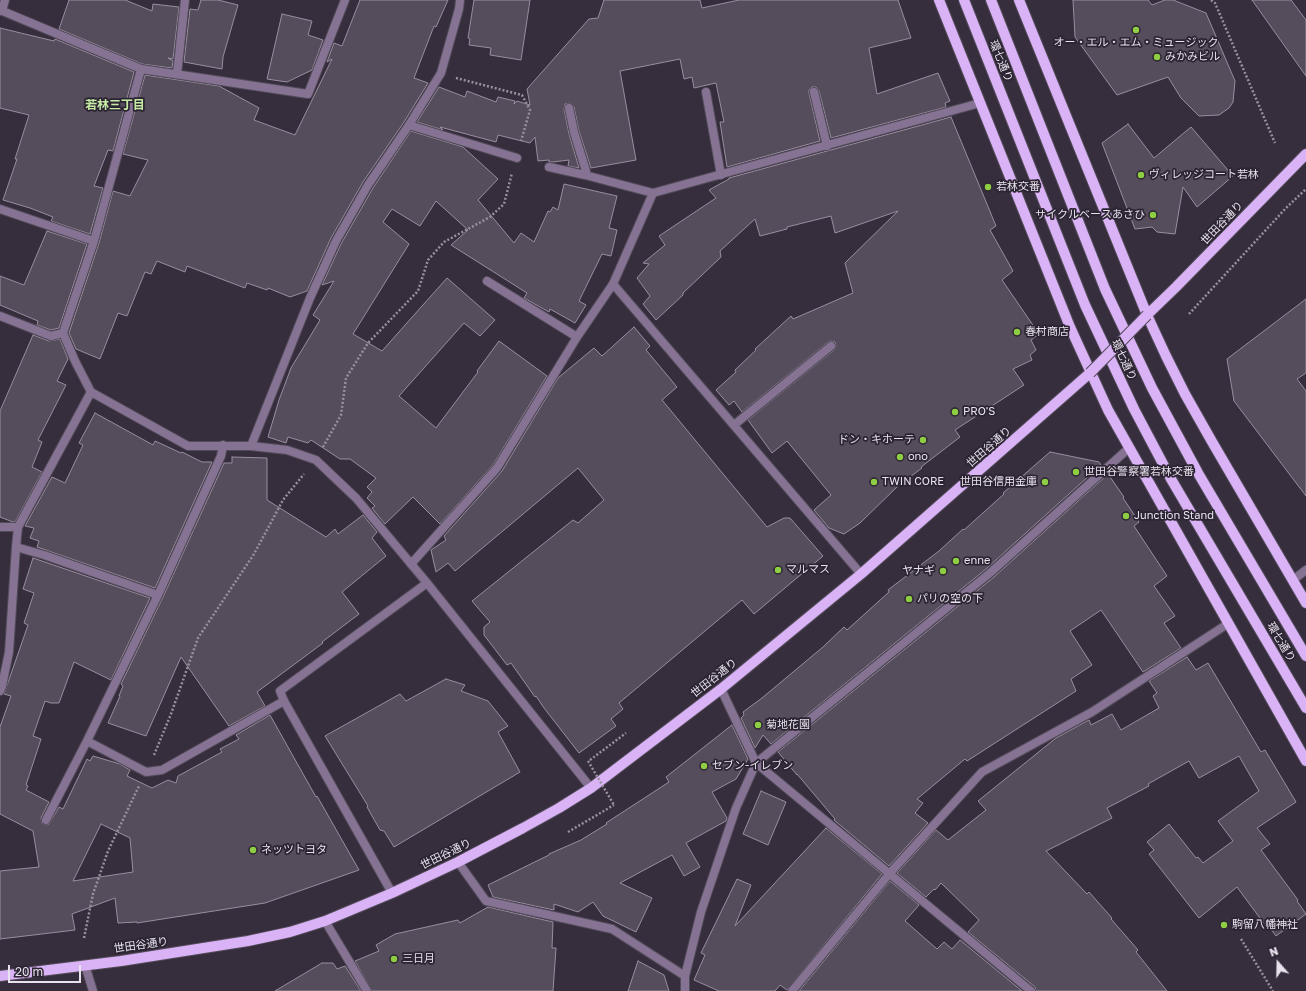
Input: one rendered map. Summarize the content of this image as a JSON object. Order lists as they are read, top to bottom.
{
  "streets": {
    "main road": ["環七通り", "世田谷通り"]
  },
  "districts": ["若林三丁目"],
  "places": [
    "オー・エル・エム・ミュージック",
    "みかみビル",
    "ヴィレッジコート若林",
    "若林交番",
    "サイクルベースあさひ",
    "春村商店",
    "PRO'S",
    "ドン・キホーテ",
    "ono",
    "世田谷警察署若林交番",
    "TWIN CORE",
    "世田谷信用金庫",
    "Junction Stand",
    "enne",
    "マルマス",
    "ヤナギ",
    "パリの空の下",
    "菊地花園",
    "セブン-イレブン",
    "ネッツトヨタ",
    "駒留八幡神社",
    "三日月"
  ],
  "scale_bar": "20 m",
  "north": "top"
}
